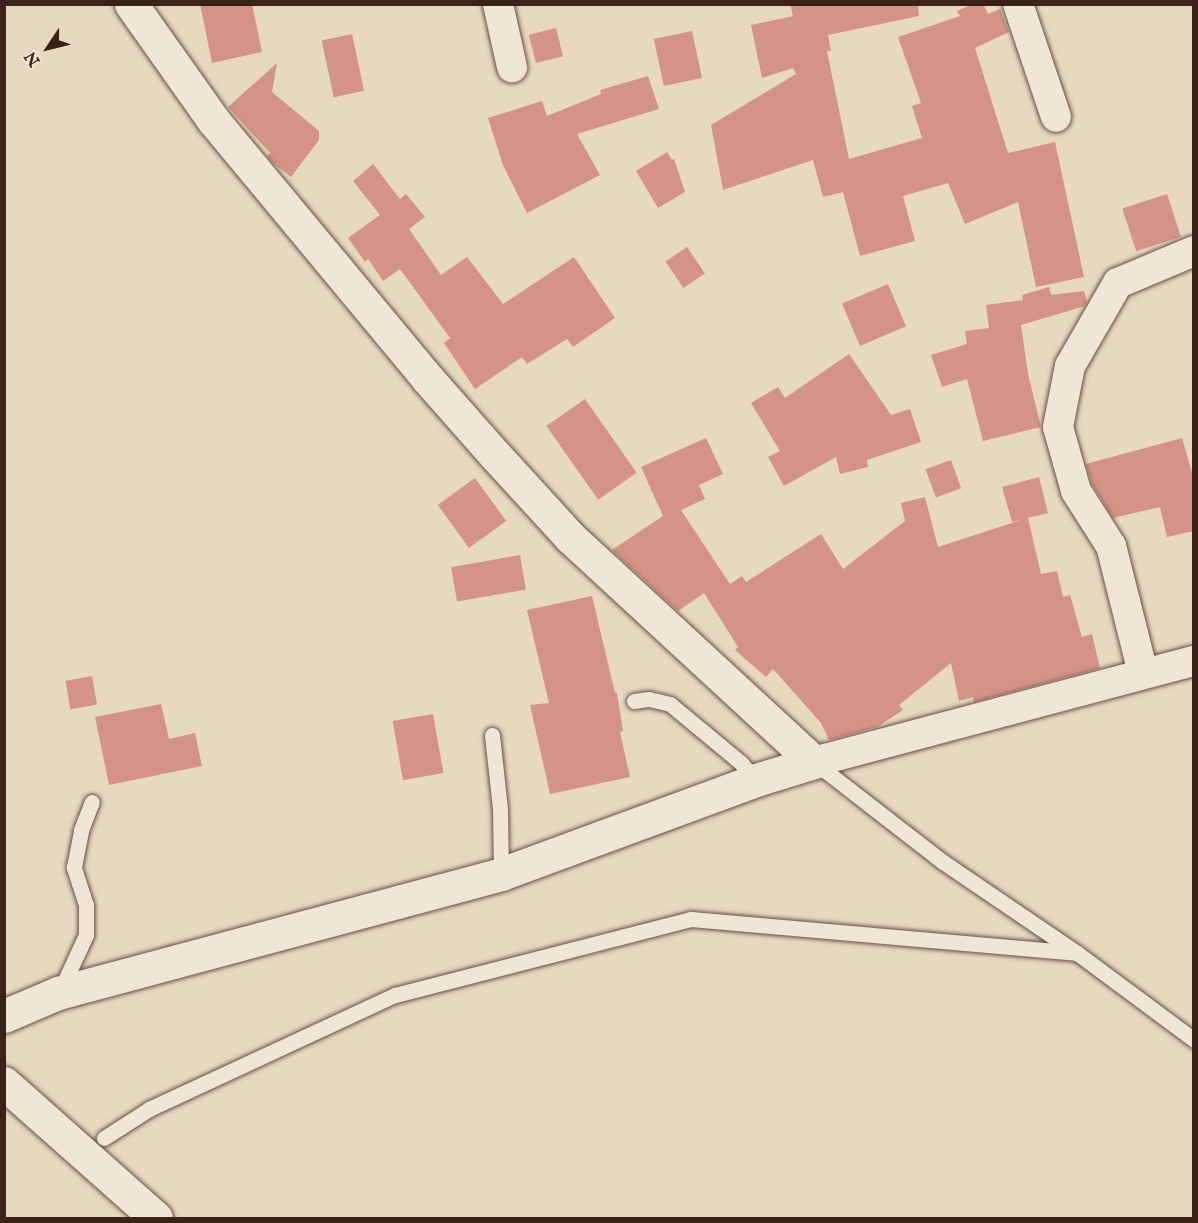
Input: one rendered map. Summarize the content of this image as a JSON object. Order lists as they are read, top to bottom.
{
  "north": "bottom left"
}
